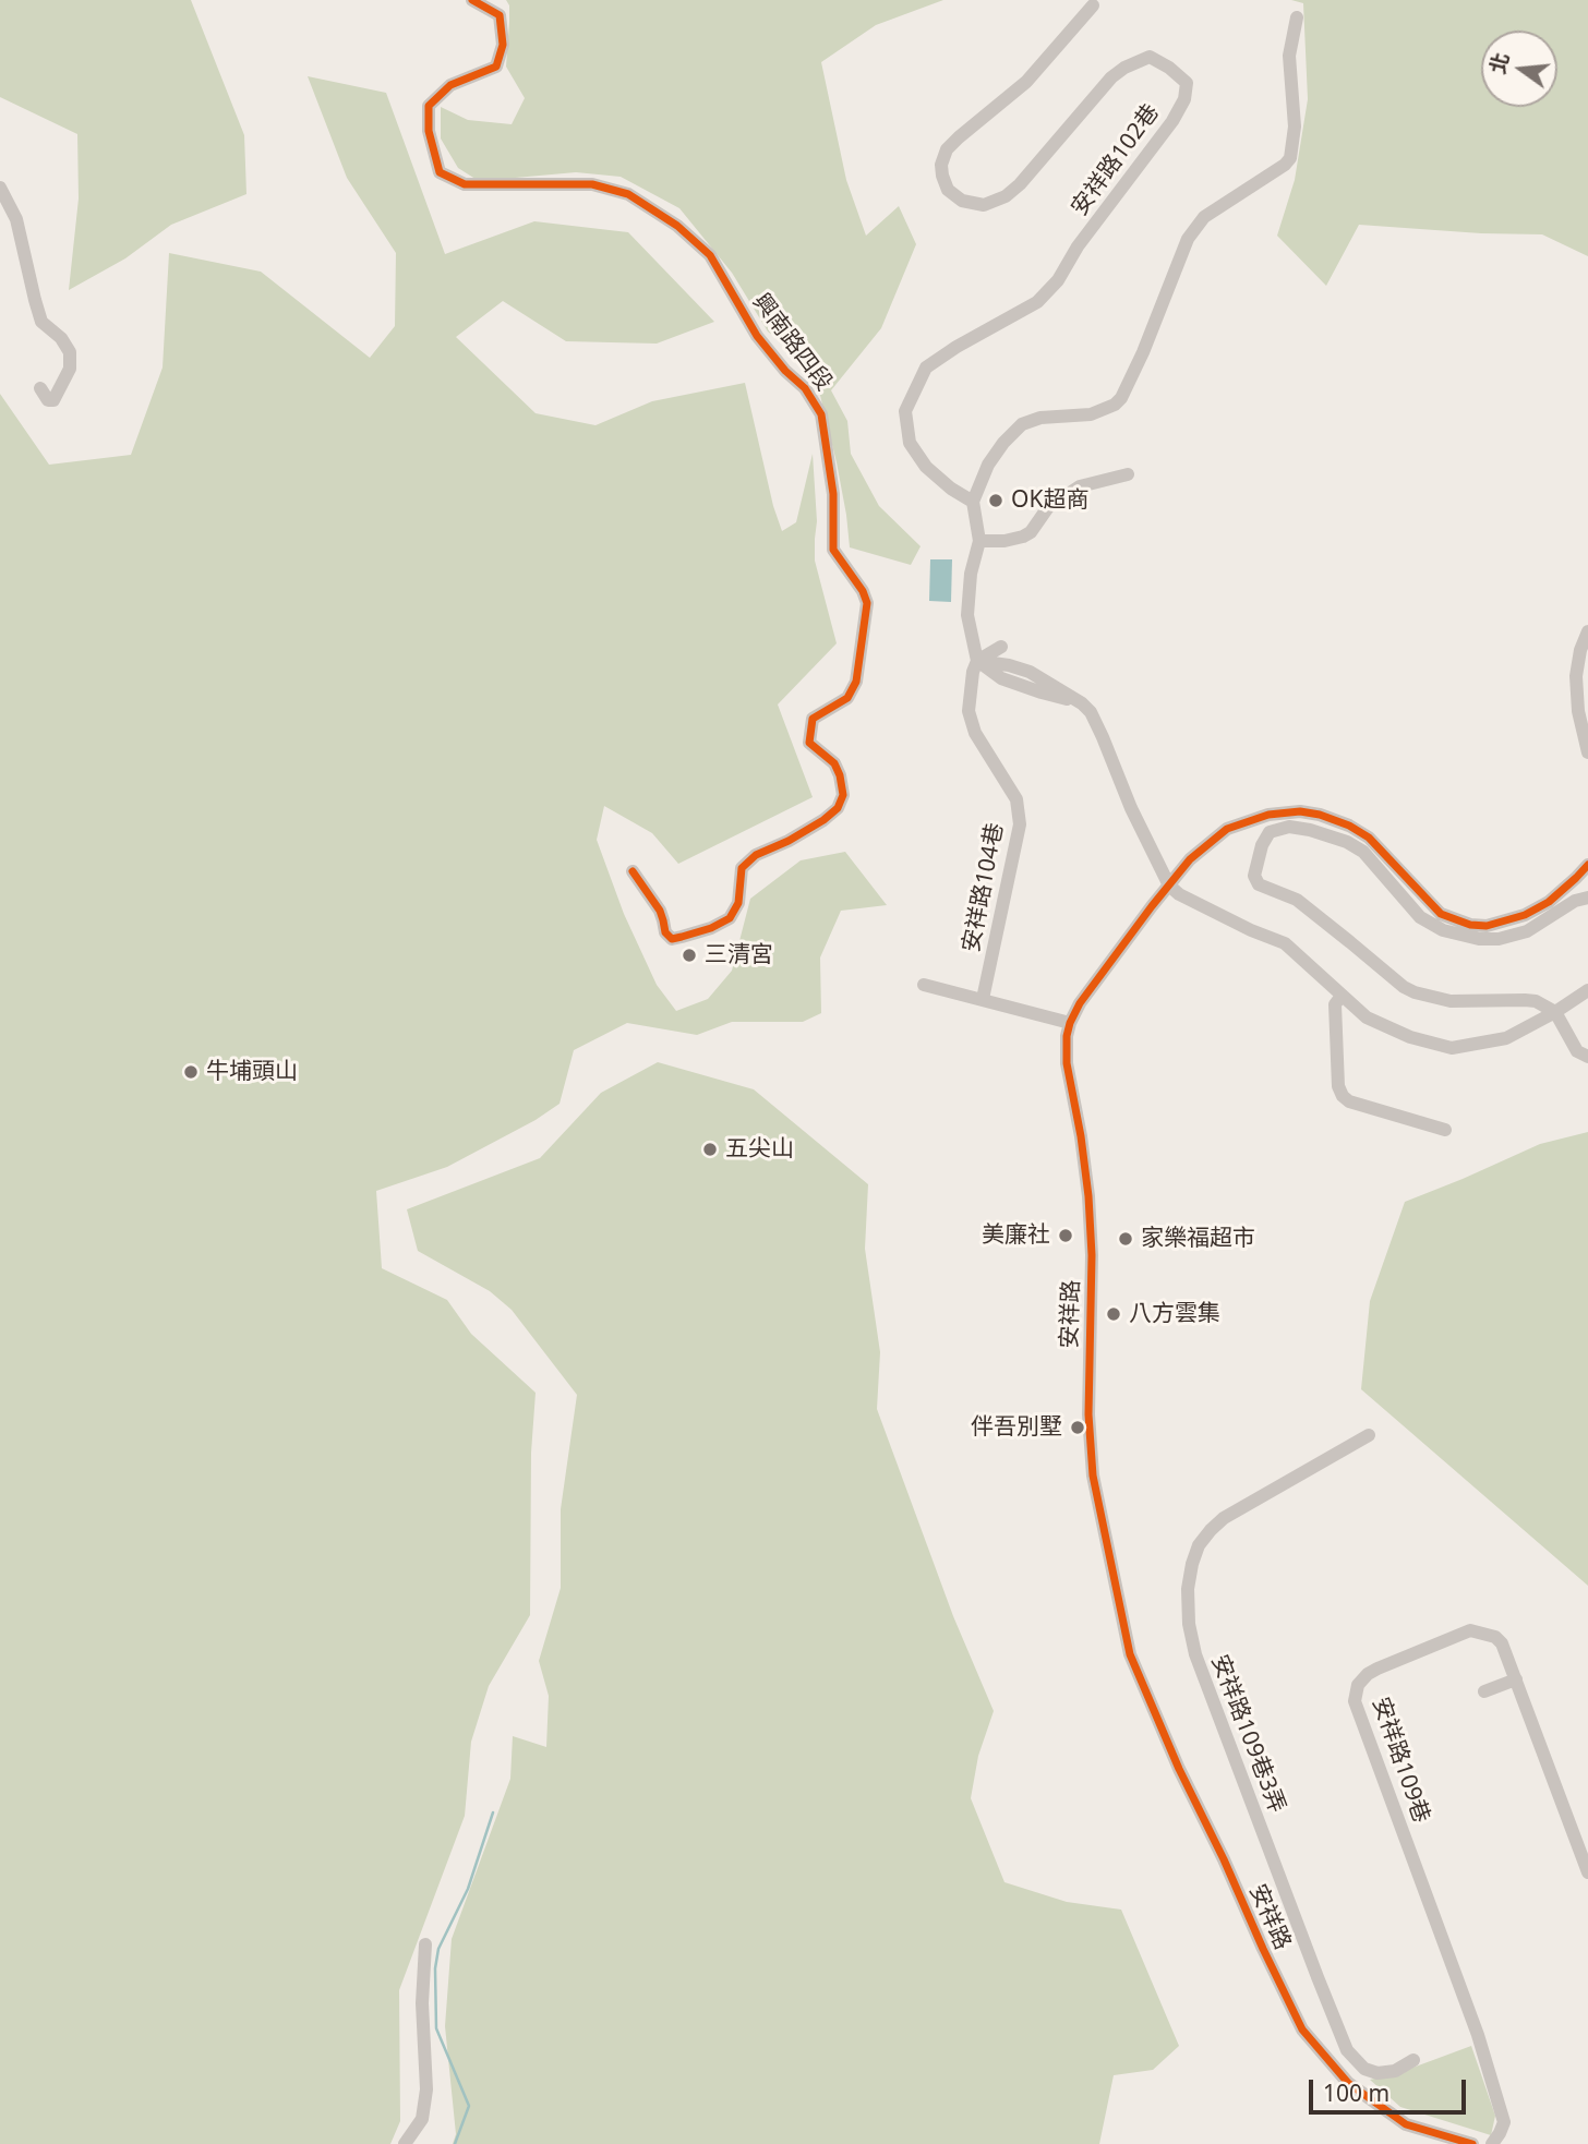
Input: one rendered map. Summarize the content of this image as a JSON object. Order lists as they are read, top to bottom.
{
  "streets": {
    "street": [
      "安祥路102巷",
      "興南路四段",
      "安祥路104巷",
      "安祥路",
      "安祥路109巷3弄",
      "安祥路109巷"
    ]
  },
  "places": [
    "OK超商",
    "三清宮",
    "牛埔頭山",
    "五尖山",
    "美廉社",
    "家樂福超市",
    "八方雲集",
    "伴吾別墅"
  ],
  "scale_bar": "100 m",
  "north": "left"
}
